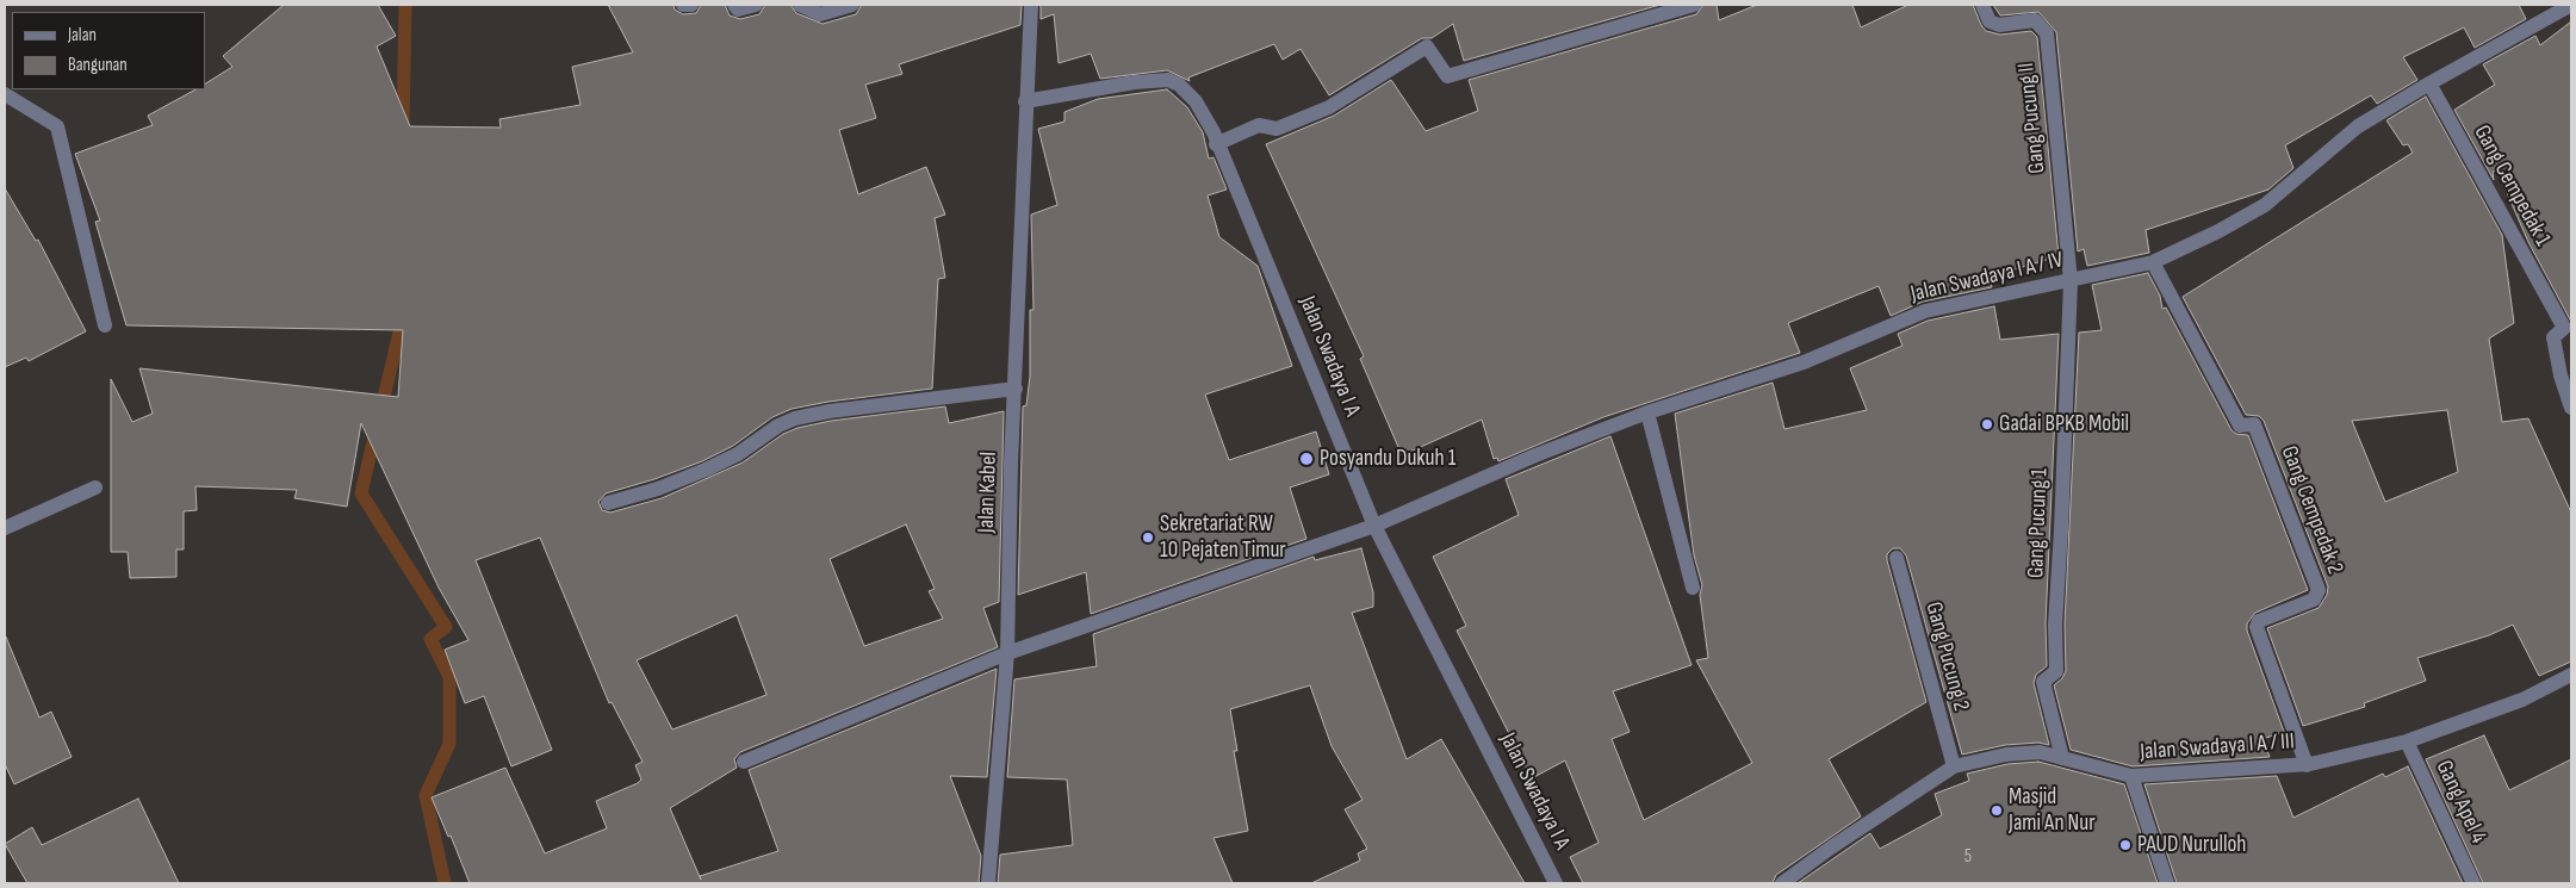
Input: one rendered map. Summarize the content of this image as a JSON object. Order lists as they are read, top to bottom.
{
  "streets": {
    "street": [
      "Gang Pucung II",
      "Gang Cempedak 1",
      "Jalan Swadaya I A / IV",
      "Jalan Swadaya I A",
      "Jalan Kabel",
      "Gang Cempedak 2",
      "Gang Pucung 1",
      "Gang Pucung 2",
      "Jalan Swadaya I A / III",
      "Gang Apel 4"
    ]
  },
  "crossings": [
    ["Gang Pucung II", "Jalan Swadaya I A / IV"],
    ["Gang Pucung II", "Gang Pucung 1"],
    ["Gang Cempedak 1", "Jalan Swadaya I A / IV"],
    ["Jalan Swadaya I A / IV", "Jalan Swadaya I A"],
    ["Jalan Swadaya I A / IV", "Jalan Kabel"],
    ["Jalan Swadaya I A / IV", "Gang Cempedak 2"],
    ["Jalan Swadaya I A / IV", "Gang Pucung 1"],
    ["Jalan Swadaya I A", "Jalan Kabel"],
    ["Gang Cempedak 2", "Jalan Swadaya I A / III"],
    ["Gang Pucung 1", "Jalan Swadaya I A / III"],
    ["Gang Pucung 2", "Jalan Swadaya I A / III"],
    ["Jalan Swadaya I A / III", "Gang Apel 4"]
  ],
  "places": [
    "Gadai BPKB Mobil",
    "Posyandu Dukuh 1",
    "Sekretariat RW 10 Pejaten Timur",
    "Masjid Jami An Nur",
    "PAUD Nurulloh"
  ],
  "house_numbers": ["5"],
  "legend": ["Jalan", "Bangunan"]
}
